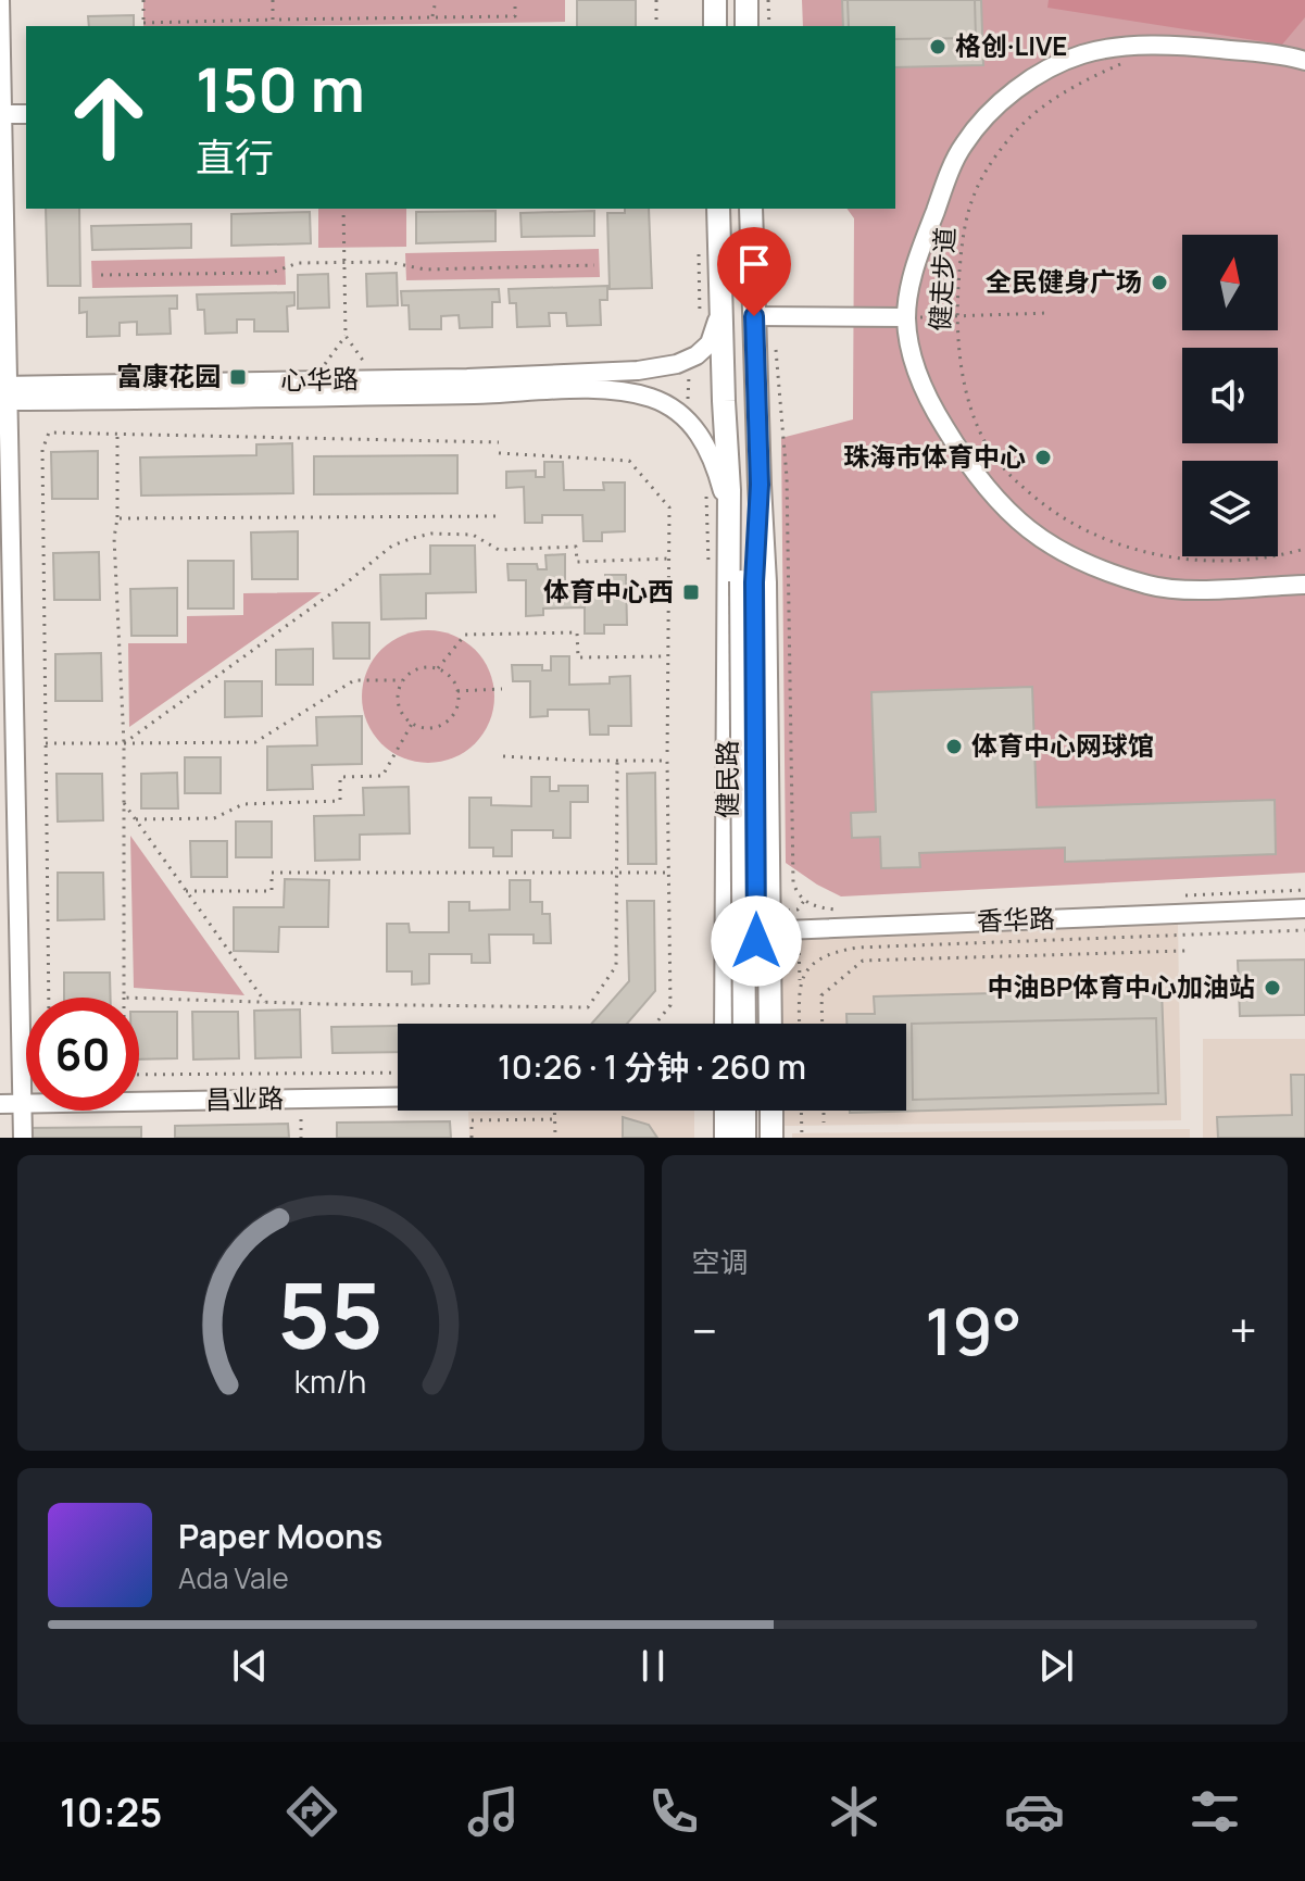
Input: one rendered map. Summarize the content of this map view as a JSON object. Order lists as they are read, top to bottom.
{
  "streets": {
    "main road": ["健民路"],
    "street": ["心华路", "香华路", "昌业路"],
    "path": ["健走步道"]
  },
  "crossings": [
    ["健民路", "香华路"]
  ],
  "places": {
    "other": [
      "格创·LIVE",
      "全民健身广场",
      "珠海市体育中心",
      "体育中心网球馆",
      "中油BP体育中心加油站"
    ],
    "transit": ["富康花园", "体育中心西"]
  },
  "north": "top",
  "page": {
    "turn": ["150 m", "直行"],
    "limit": "60",
    "trip": "10:26 · 1 分钟 · 260 m",
    "tile": "空调",
    "heat": ["−", "19°", "+"],
    "song": ["Paper Moons", "Ada Vale"],
    "tabs": "10:25",
    "gauge": ["55", "km/h"]
  }
}
